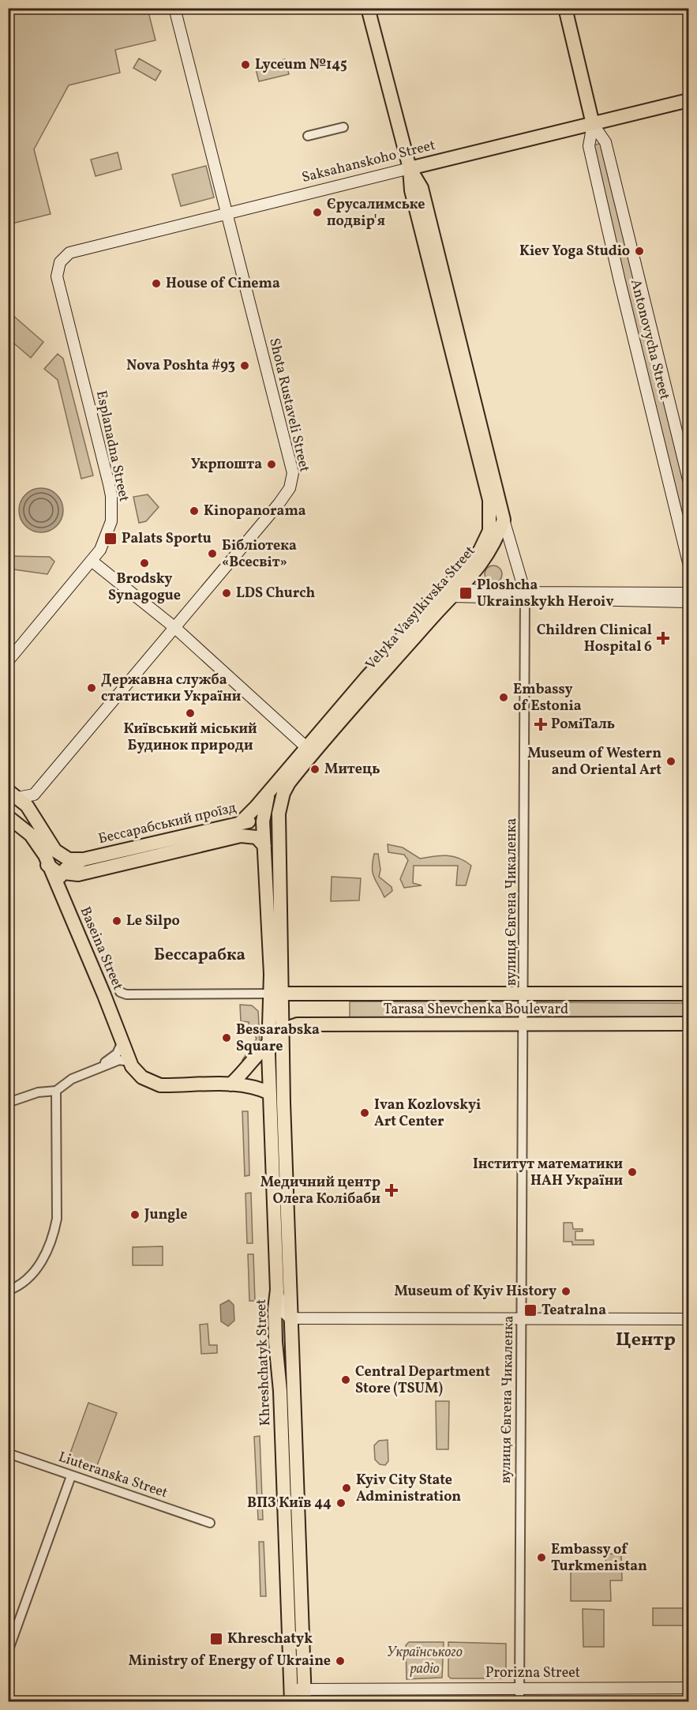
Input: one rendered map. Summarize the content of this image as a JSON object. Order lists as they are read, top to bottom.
{
  "streets": {
    "main road": [
      "Saksahanskoho Street",
      "Antonovycha Street",
      "Shota Rustaveli Street",
      "Esplanadna Street",
      "Velyka Vasylkivska Street",
      "Бессарабський проїзд",
      "Baseina Street",
      "Tarasa Shevchenka Boulevard",
      "Khreshchatyk Street",
      "Prorizna Street"
    ],
    "street": ["вулиця Євгена Чикаленка", "Liuteranska Street"]
  },
  "crossings": [
    ["Saksahanskoho Street", "Antonovycha Street"],
    ["Saksahanskoho Street", "Shota Rustaveli Street"],
    ["Saksahanskoho Street", "Esplanadna Street"],
    ["Saksahanskoho Street", "Velyka Vasylkivska Street"],
    ["Velyka Vasylkivska Street", "Бессарабський проїзд"],
    ["Velyka Vasylkivska Street", "Tarasa Shevchenka Boulevard"],
    ["Velyka Vasylkivska Street", "Khreshchatyk Street"],
    ["Бессарабський проїзд", "Baseina Street"],
    ["вулиця Євгена Чикаленка", "Tarasa Shevchenka Boulevard"],
    ["вулиця Євгена Чикаленка", "Prorizna Street"],
    ["Tarasa Shevchenka Boulevard", "Khreshchatyk Street"],
    ["Khreshchatyk Street", "Prorizna Street"]
  ],
  "districts": ["Бессарабка", "Центр"],
  "parks": ["Українського радіо"],
  "places": {
    "other": [
      "Lyceum №145",
      "Єрусалимське подвір'я",
      "Kiev Yoga Studio",
      "House of Cinema",
      "Nova Poshta #93",
      "Укрпошта",
      "Kinopanorama",
      "Бібліотека «Всесвіт»",
      "Brodsky Synagogue",
      "LDS Church",
      "Державна служба статистики України",
      "Embassy of Estonia",
      "Київський міський Будинок природи",
      "Museum of Western and Oriental Art",
      "Митець",
      "Le Silpo",
      "Bessarabska Square",
      "Ivan Kozlovskyi Art Center",
      "Інститут математики НАН України",
      "Jungle",
      "Museum of Kyiv History",
      "Central Department Store (TSUM)",
      "Kyiv City State Administration",
      "ВПЗ Київ 44",
      "Embassy of Turkmenistan",
      "Ministry of Energy of Ukraine"
    ],
    "transit": [
      "Palats Sportu",
      "Ploshcha Ukrainskykh Heroiv",
      "Teatralna",
      "Khreschatyk"
    ],
    "health": ["Children Clinical Hospital 6", "РоміТаль", "Медичний центр Олега Колібаби"]
  }
}
